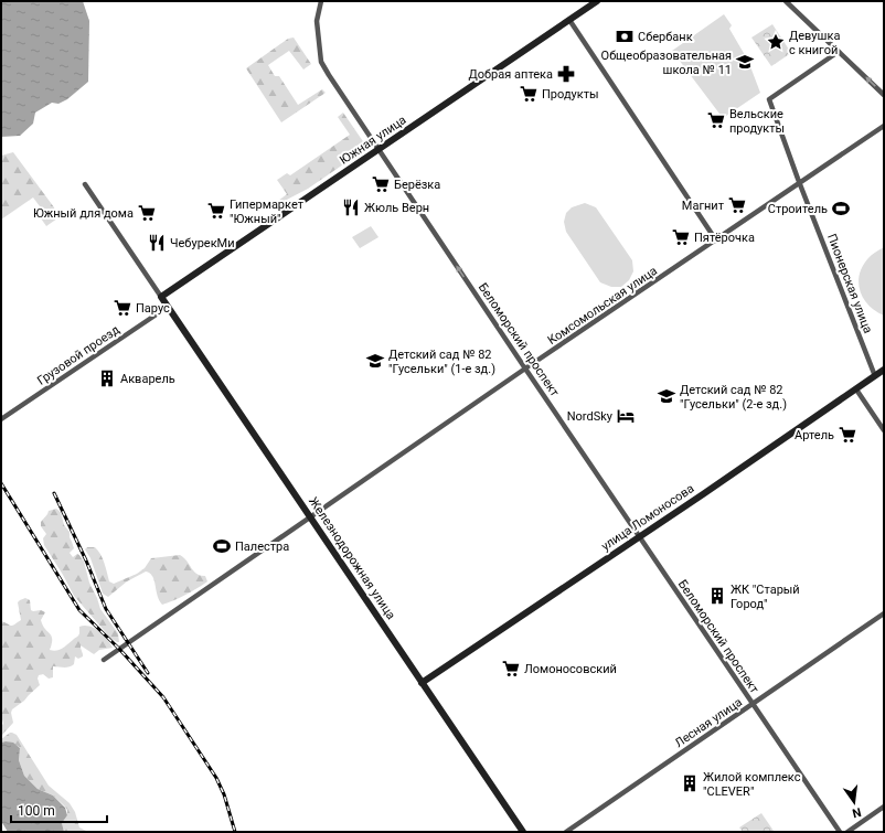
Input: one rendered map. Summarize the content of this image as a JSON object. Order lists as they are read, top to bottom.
{
  "streets": {
    "main road": ["Южная улица", "улица Ломоносова", "Железнодорожная улица"],
    "street": [
      "Пионерская улица",
      "Комсомольская улица",
      "Беломорский проспект",
      "Грузовой проезд",
      "Лесная улица"
    ]
  },
  "crossings": [
    ["Южная улица", "Беломорский проспект"],
    ["Южная улица", "Железнодорожная улица"],
    ["Пионерская улица", "Комсомольская улица"],
    ["Пионерская улица", "улица Ломоносова"],
    ["Комсомольская улица", "Беломорский проспект"],
    ["Комсомольская улица", "Железнодорожная улица"],
    ["Беломорский проспект", "улица Ломоносова"],
    ["Беломорский проспект", "Лесная улица"],
    ["Грузовой проезд", "Железнодорожная улица"],
    ["улица Ломоносова", "Железнодорожная улица"]
  ],
  "places": {
    "bank": ["Сбербанк"],
    "place": ["Девушка с книгой"],
    "school or university": ["Общеобразовательная школа № 11", "Детский сад № 82 \"Гусельки\" (1-е зд.)", "Детский сад № 82 \"Гусельки\" (2-е зд.)"],
    "pharmacy": ["Добрая аптека"],
    "supermarket": [
      "Продукты",
      "Вельские продукты",
      "Берёзка",
      "Магнит",
      "Гипермаркет \"Южный\"",
      "Южный для дома",
      "Пятёрочка",
      "Парус",
      "Артель",
      "Ломоносовский"
    ],
    "restaurant": ["Жюль Верн", "ЧебурекМи"],
    "sports": ["Строитель", "Палестра"],
    "building": ["Акварель", "ЖК \"Старый Город\"", "Жилой комплекс \"СLEVER\""],
    "hotel": ["NordSky"]
  },
  "scale_bar": "100 m",
  "north": "bottom"
}
